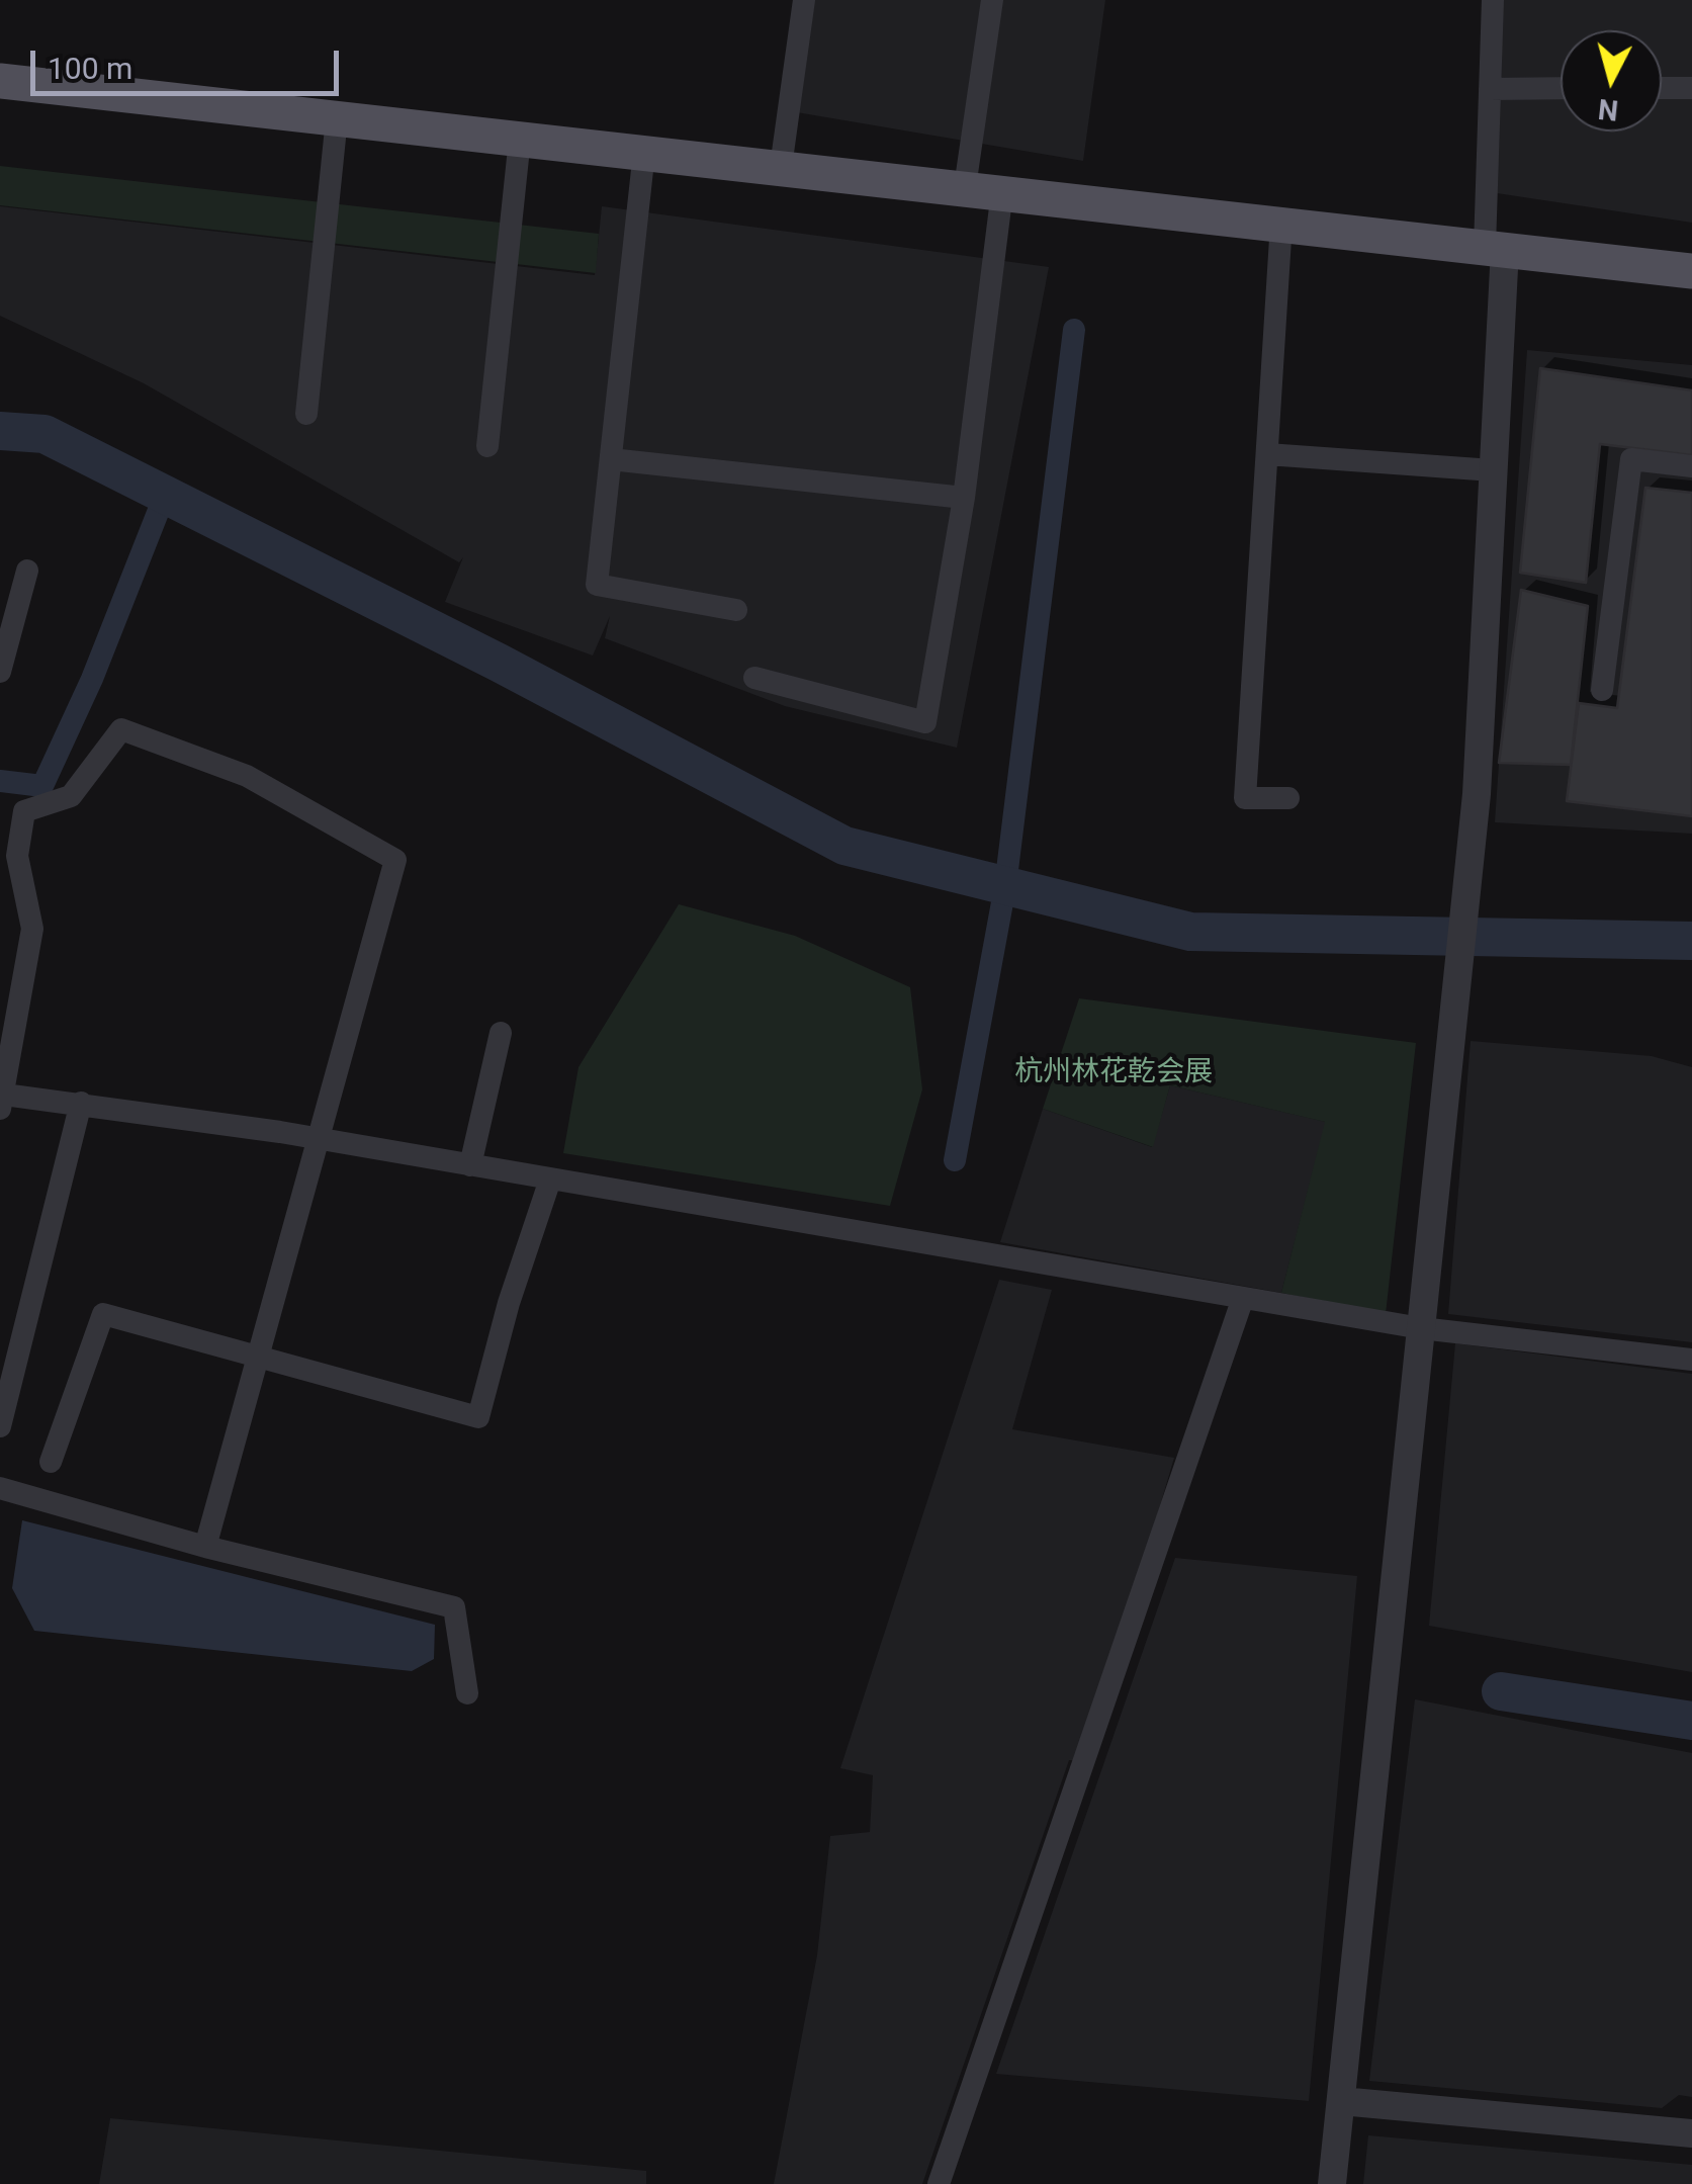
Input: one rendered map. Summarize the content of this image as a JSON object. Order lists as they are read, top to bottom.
{
  "parks": ["杭州林花乾会展"],
  "scale_bar": "100 m",
  "north": "bottom"
}
